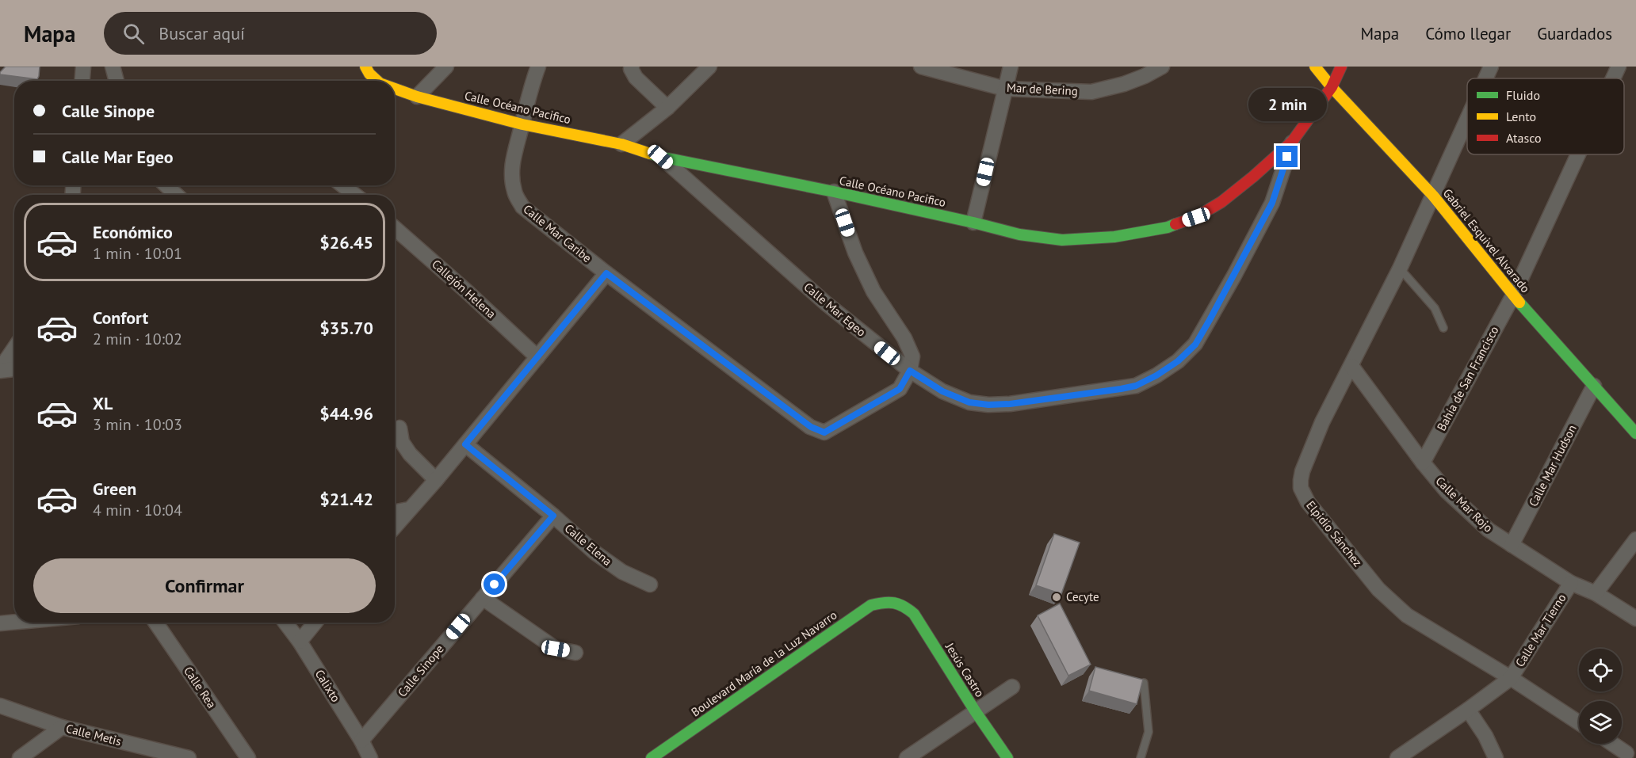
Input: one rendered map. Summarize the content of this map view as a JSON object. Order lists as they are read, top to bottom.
{
  "streets": {
    "street": [
      "Mar de Bering",
      "Calle Océano Pacifico",
      "Calle Mar Caribe",
      "Gabriel Esquivel Alvarado",
      "Callejón Helena",
      "Calle Mar Egeo",
      "Bahía de San Francisco",
      "Calle Mar Hudson",
      "Calle Mar Rojo",
      "Elpidio Sánchez",
      "Calle Elena",
      "Calle Mar Tierno",
      "Boulevard María de la Luz Navarro",
      "Jesús Castro",
      "Calle Sinope",
      "Calixto",
      "Calle Rea",
      "Calle Metis"
    ]
  },
  "crossings": [
    ["Calle Océano Pacifico", "Calle Mar Caribe"],
    ["Calle Océano Pacifico", "Gabriel Esquivel Alvarado"],
    ["Calle Océano Pacifico", "Calle Mar Egeo"],
    ["Calle Mar Caribe", "Calle Mar Egeo"],
    ["Gabriel Esquivel Alvarado", "Bahía de San Francisco"],
    ["Gabriel Esquivel Alvarado", "Calle Mar Hudson"],
    ["Gabriel Esquivel Alvarado", "Elpidio Sánchez"],
    ["Bahía de San Francisco", "Calle Mar Rojo"],
    ["Calle Mar Hudson", "Calle Mar Rojo"],
    ["Calle Mar Rojo", "Elpidio Sánchez"],
    ["Calle Mar Rojo", "Calle Mar Tierno"],
    ["Elpidio Sánchez", "Calle Mar Tierno"],
    ["Calle Elena", "Calle Sinope"],
    ["Boulevard María de la Luz Navarro", "Jesús Castro"],
    ["Calle Sinope", "Calixto"]
  ],
  "places": ["Cecyte"],
  "legend": ["Fluido", "Lento", "Atasco"],
  "page": {
    "header": "Mapa",
    "search": "Buscar aquí",
    "nav": ["Mapa", "Cómo llegar", "Guardados"],
    "banner": ["Calle Sinope", "Calle Mar Egeo"],
    "bubble": "2 min",
    "list": [
      {
        "name": "Económico",
        "note": "1 min · 10:01",
        "value": "$26.45"
      },
      {
        "name": "Confort",
        "note": "2 min · 10:02",
        "value": "$35.70"
      },
      {
        "name": "XL",
        "note": "3 min · 10:03",
        "value": "$44.96"
      },
      {
        "name": "Green",
        "note": "4 min · 10:04",
        "value": "$21.42"
      }
    ],
    "buttons": "Confirmar"
  }
}
